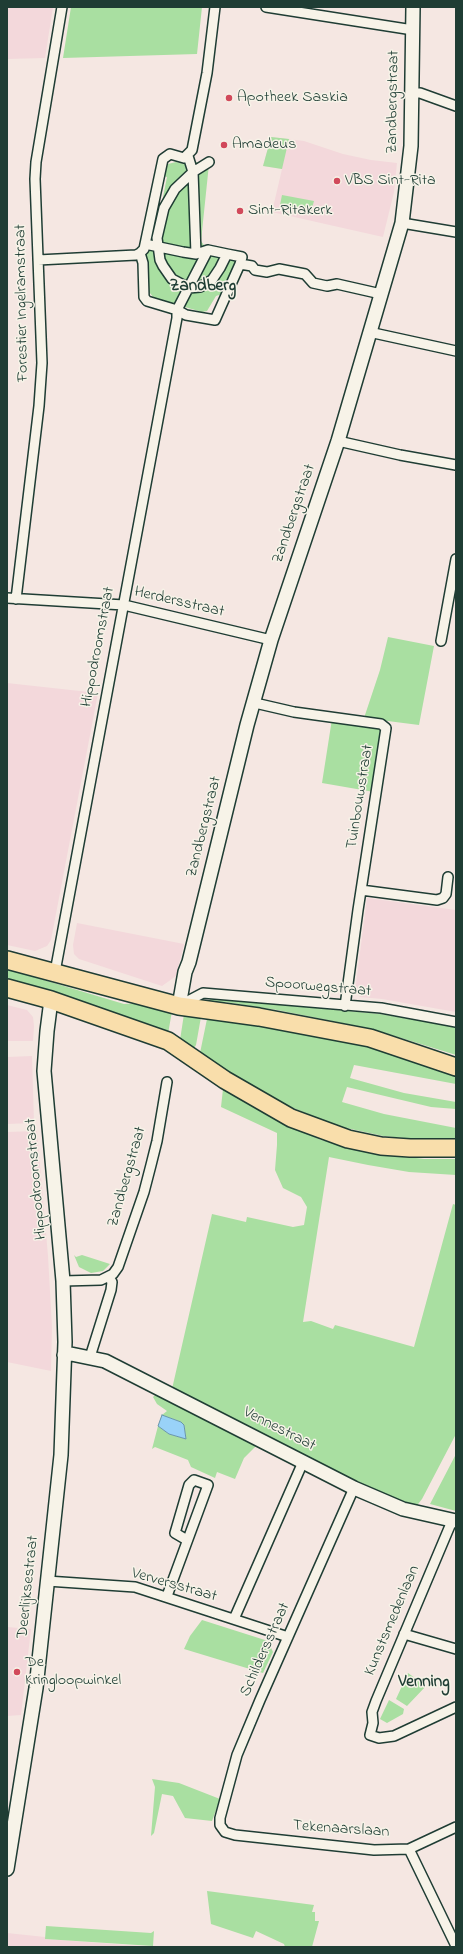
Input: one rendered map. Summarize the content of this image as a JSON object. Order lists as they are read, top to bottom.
{
  "streets": {
    "street": [
      "Zandbergstraat",
      "Forestier Ingelramstraat",
      "Herdersstraat",
      "Hippodroomstraat",
      "Tuinbouwstraat",
      "Spoorwegstraat",
      "Vennestraat",
      "Verversstraat",
      "Deerlijksestraat",
      "Kunstsmedenlaan",
      "Schildersstraat",
      "Tekenaarslaan"
    ]
  },
  "crossings": [
    ["Zandbergstraat", "Herdersstraat"],
    ["Zandbergstraat", "Tuinbouwstraat"],
    ["Zandbergstraat", "Spoorwegstraat"],
    ["Forestier Ingelramstraat", "Herdersstraat"],
    ["Herdersstraat", "Hippodroomstraat"],
    ["Hippodroomstraat", "Deerlijksestraat"],
    ["Tuinbouwstraat", "Spoorwegstraat"],
    ["Vennestraat", "Kunstsmedenlaan"],
    ["Vennestraat", "Schildersstraat"],
    ["Verversstraat", "Deerlijksestraat"],
    ["Verversstraat", "Schildersstraat"],
    ["Schildersstraat", "Tekenaarslaan"]
  ],
  "districts": ["Zandberg", "Venning"],
  "places": [
    "Apotheek Saskia",
    "Amadeus",
    "VBS Sint-Rita",
    "Sint-Ritakerk",
    "De Kringloopwinkel"
  ]
}
